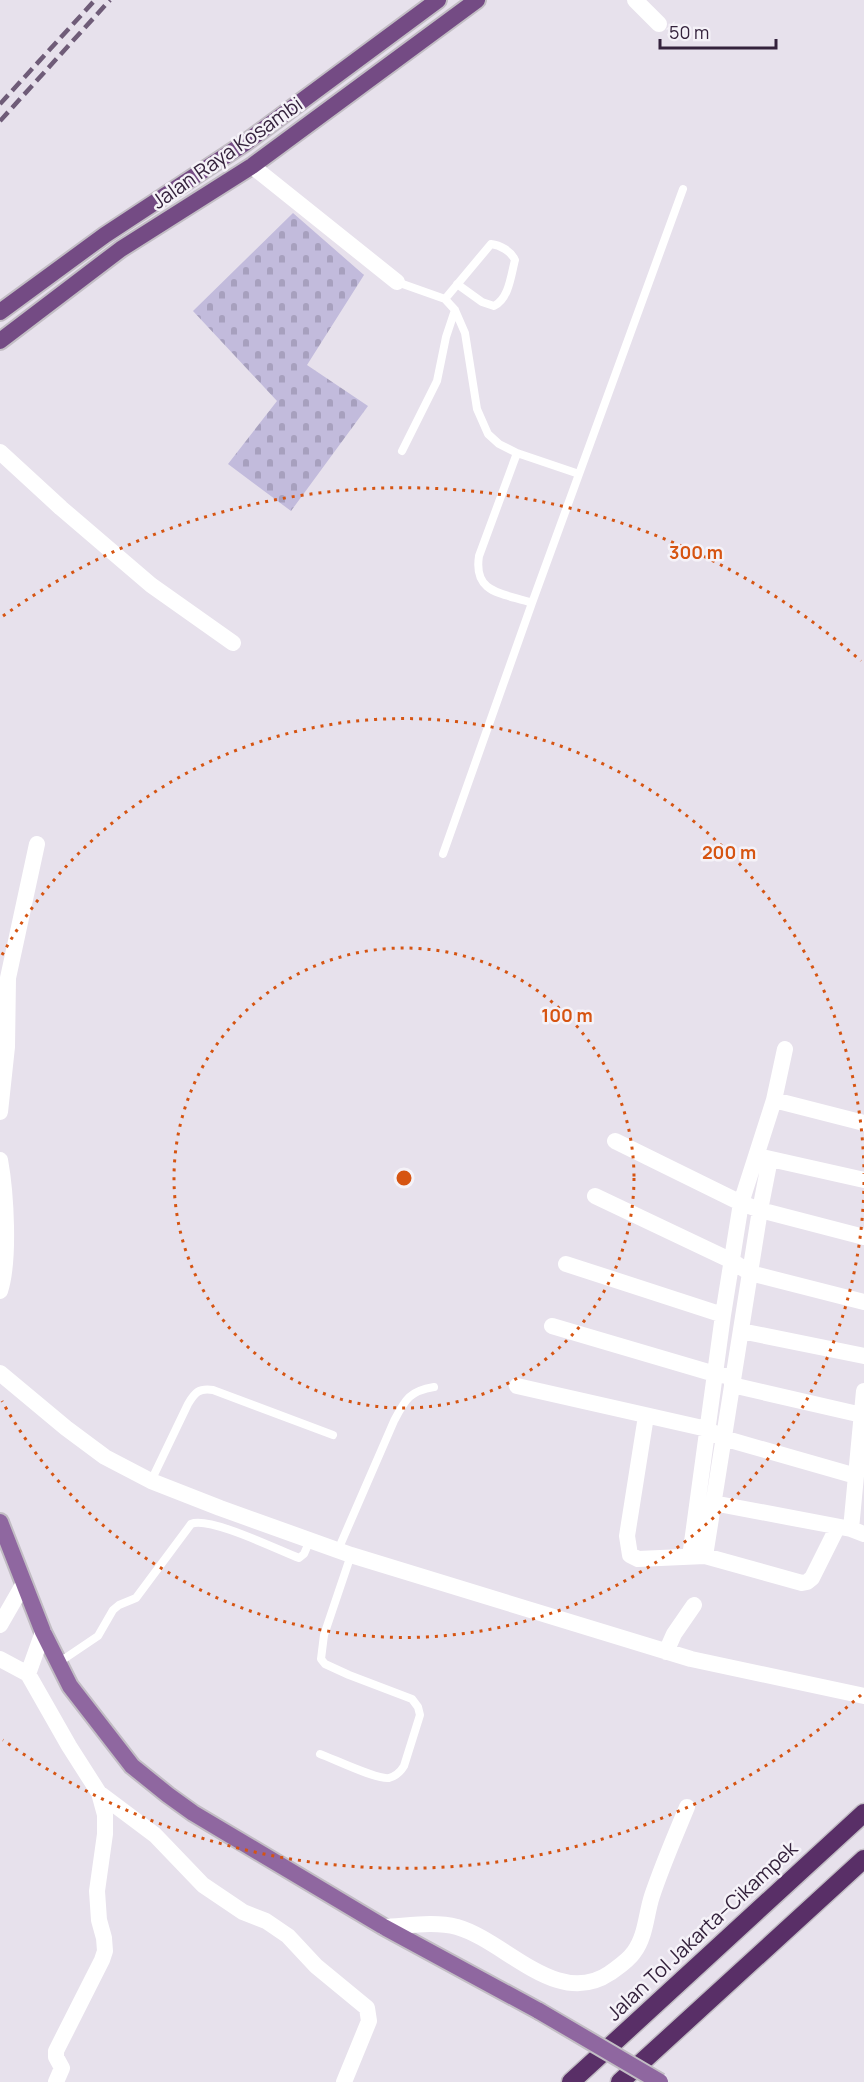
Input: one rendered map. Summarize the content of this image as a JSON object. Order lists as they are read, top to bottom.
{
  "streets": {
    "highway": ["Jalan Raya Kosambi", "Jalan Tol Jakarta–Cikampek"]
  },
  "scale_bar": "50 m",
  "rings": ["300 m", "200 m", "100 m"]
}
